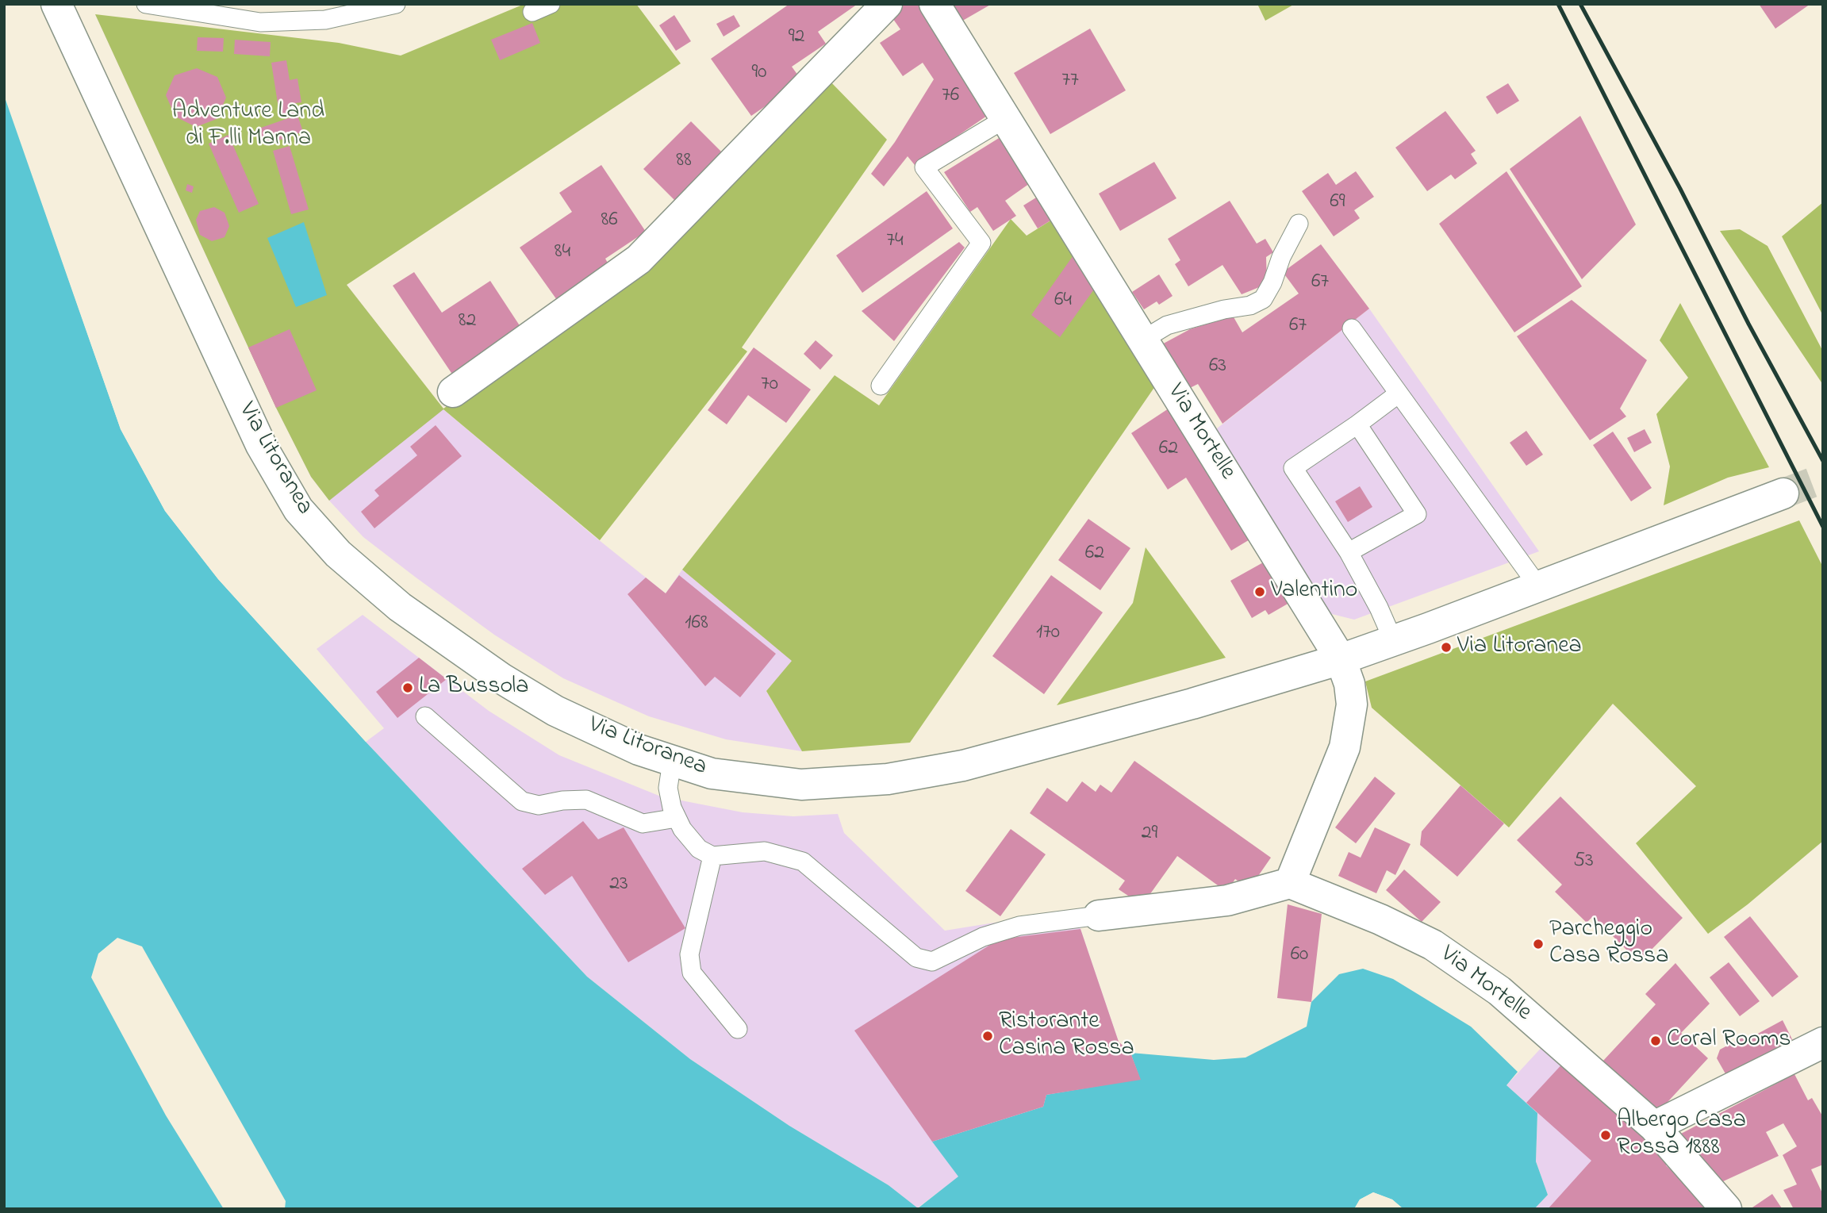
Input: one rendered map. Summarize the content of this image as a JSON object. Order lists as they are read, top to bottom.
{
  "streets": {
    "street": ["Via Mortelle", "Via Litoranea"]
  },
  "crossings": [
    ["Via Mortelle", "Via Litoranea"]
  ],
  "parks": ["Adventure Land di F.lli Manna"],
  "places": [
    "Valentino",
    "Via Litoranea",
    "La Bussola",
    "Parcheggio Casa Rossa",
    "Ristorante Casina Rossa",
    "Coral Rooms",
    "Albergo Casa Rossa 1888"
  ],
  "house_numbers": [
    "92",
    "90",
    "77",
    "76",
    "88",
    "69",
    "86",
    "74",
    "84",
    "67",
    "64",
    "82",
    "67",
    "63",
    "70",
    "62",
    "62",
    "168",
    "170",
    "29",
    "53",
    "23",
    "60"
  ]
}
